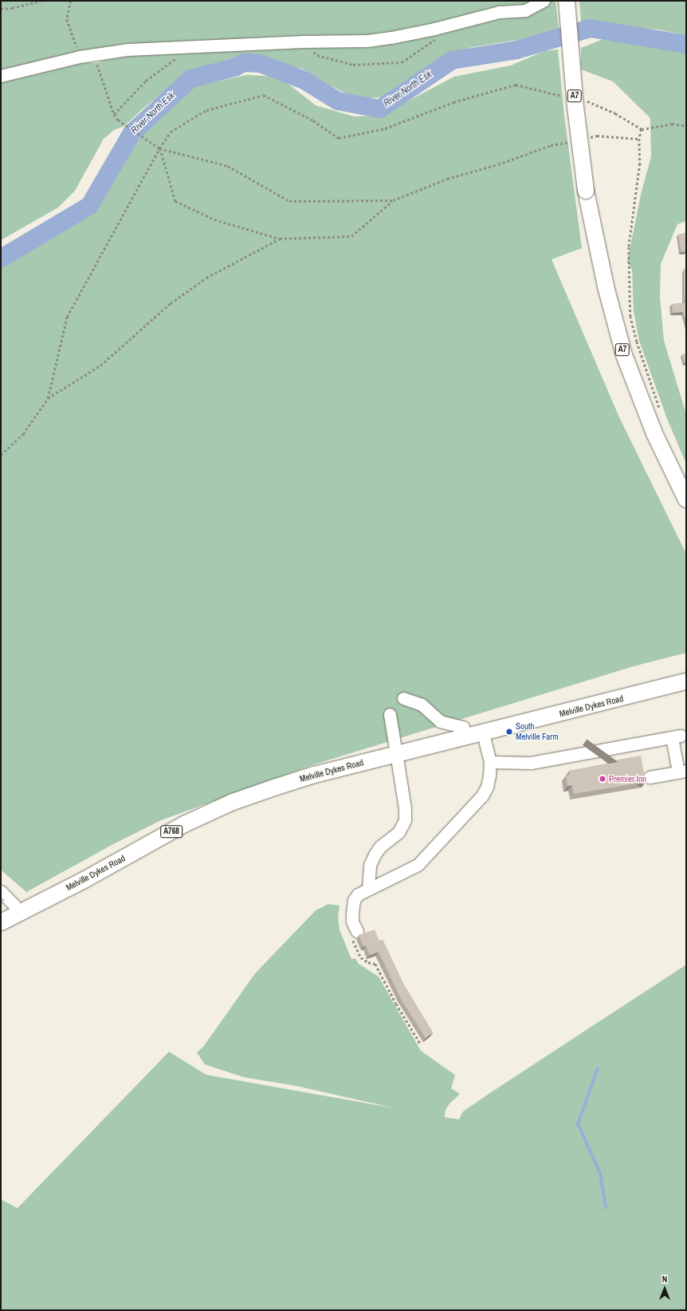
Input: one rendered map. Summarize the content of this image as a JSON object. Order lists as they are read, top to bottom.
{
  "streets": {
    "main road": ["A7", "Melville Dykes Road", "A768"]
  },
  "water": ["River North Esk"],
  "places": ["South Melville Farm", "Premier Inn"],
  "north": "top"
}
